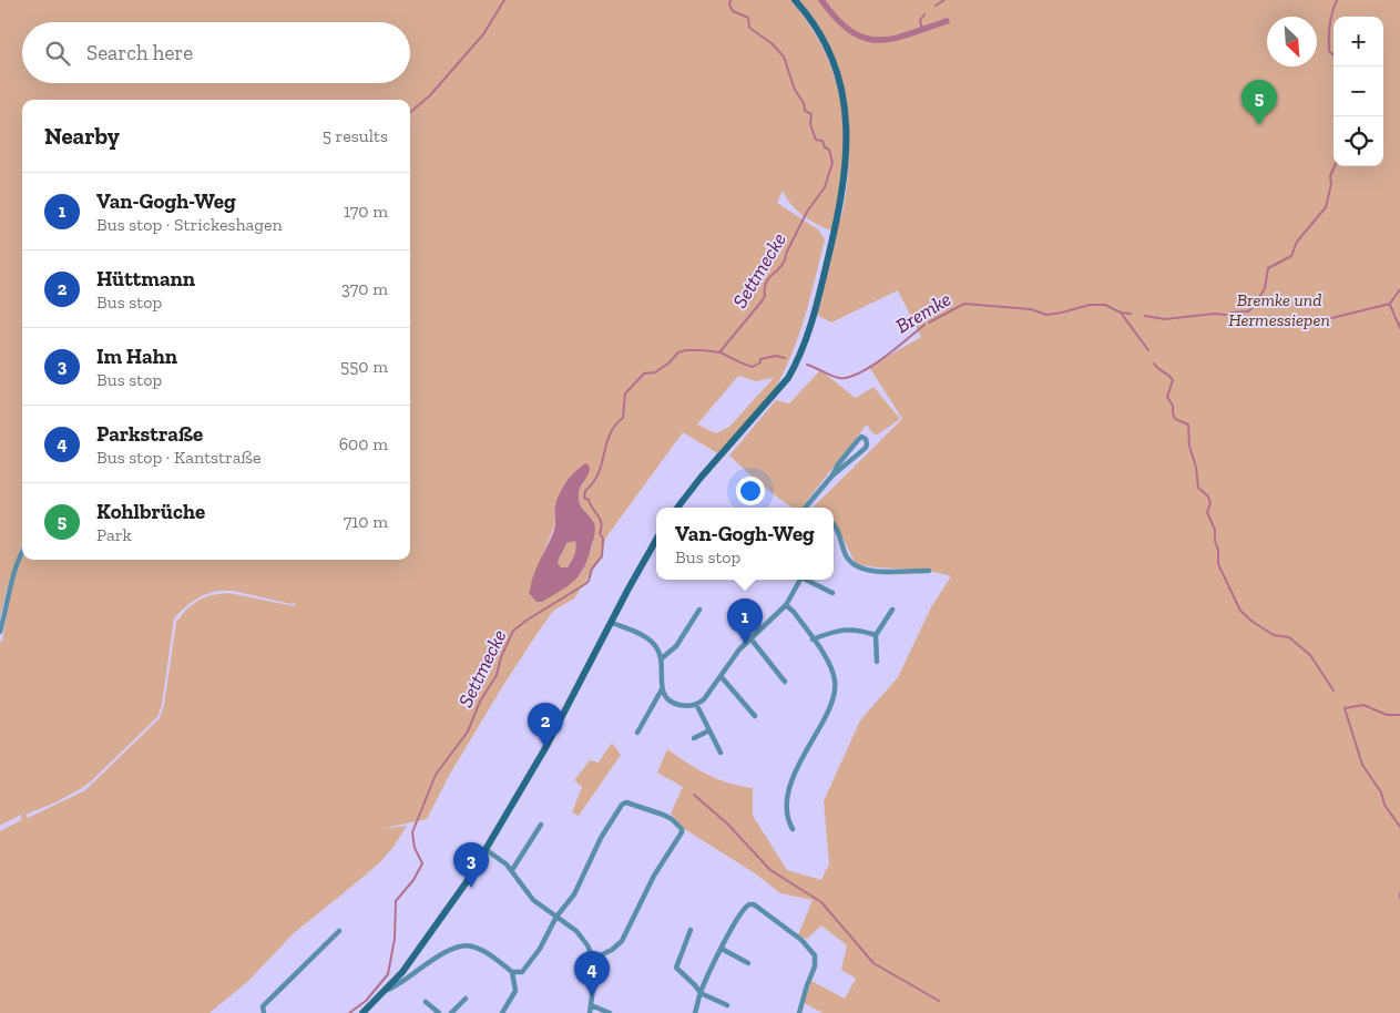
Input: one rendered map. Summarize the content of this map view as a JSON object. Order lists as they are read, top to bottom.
{
  "water": ["Settmecke", "Bremke"],
  "parks": ["Bremke und Hermessiepen"],
  "north": "bottom right",
  "page": {
    "map_buttons": ["+", "−"],
    "search": "Search here",
    "pins": [
      "5",
      "1",
      "2",
      "3",
      "4"
    ],
    "heading": ["Nearby", "5 results"],
    "list": [
      {
        "mark": "1",
        "name": "Van-Gogh-Weg",
        "note": "Bus stop · Strickeshagen",
        "value": "170 m"
      },
      {
        "mark": "2",
        "name": "Hüttmann",
        "note": "Bus stop",
        "value": "370 m"
      },
      {
        "mark": "3",
        "name": "Im Hahn",
        "note": "Bus stop",
        "value": "550 m"
      },
      {
        "mark": "4",
        "name": "Parkstraße",
        "note": "Bus stop · Kantstraße",
        "value": "600 m"
      },
      {
        "mark": "5",
        "name": "Kohlbrüche",
        "note": "Park",
        "value": "710 m"
      }
    ],
    "popup": ["Van-Gogh-Weg", "Bus stop"]
  }
}
